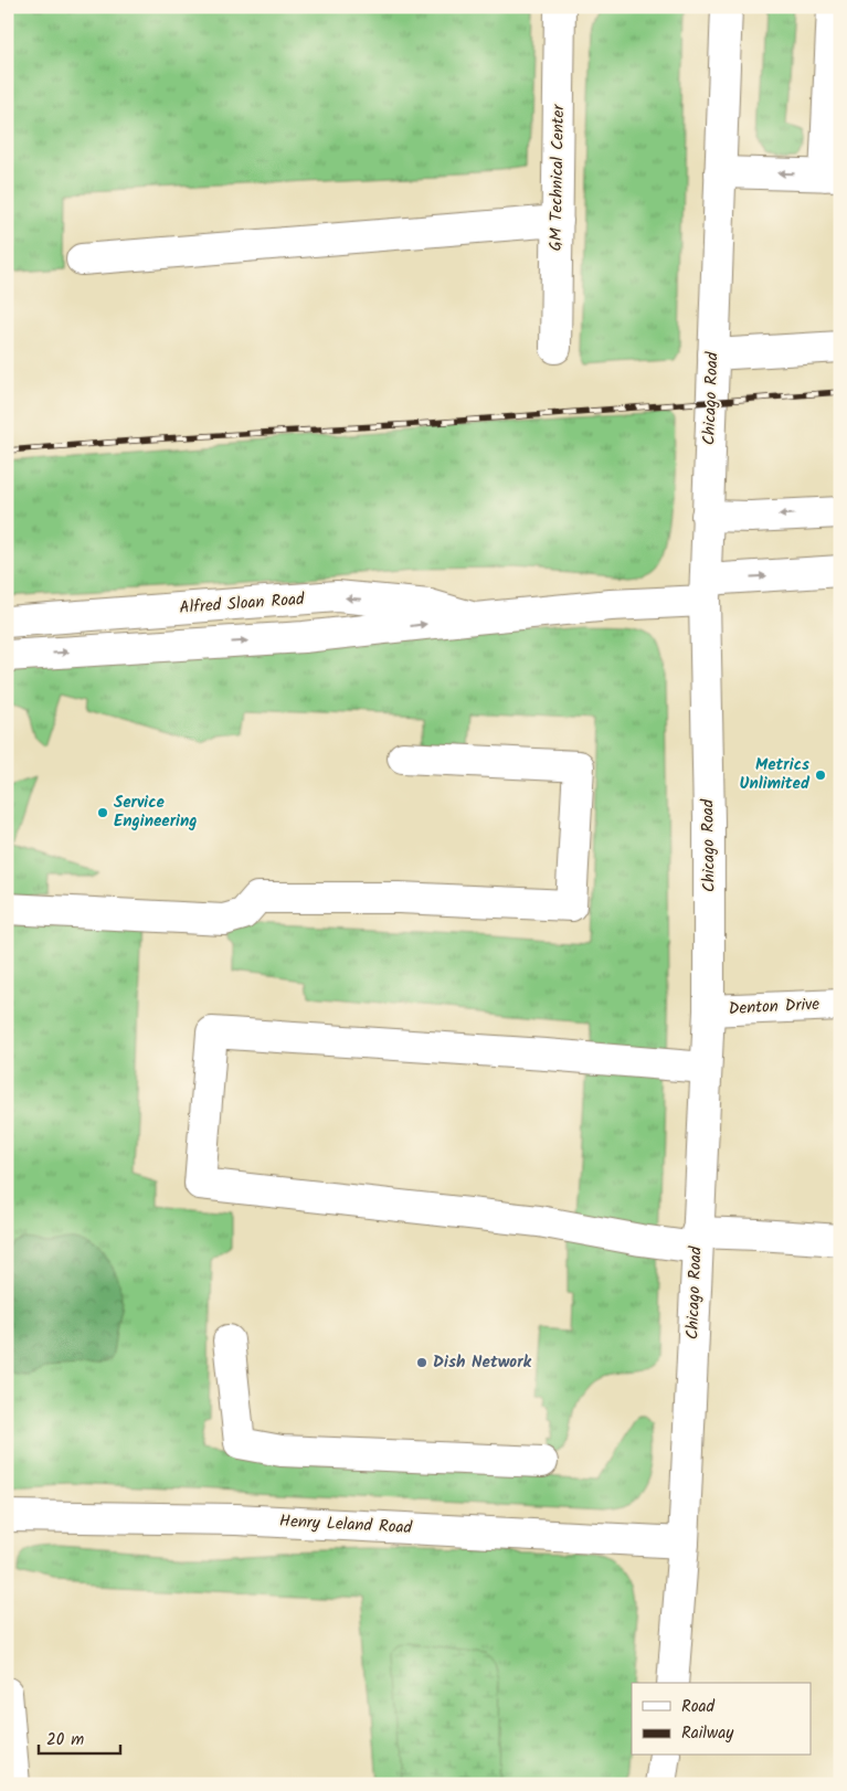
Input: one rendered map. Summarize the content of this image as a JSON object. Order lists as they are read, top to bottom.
{
  "streets": {
    "main road": [
      "GM Technical Center",
      "Chicago Road",
      "Alfred Sloan Road",
      "Denton Drive",
      "Henry Leland Road"
    ]
  },
  "crossings": [
    ["Chicago Road", "Alfred Sloan Road"],
    ["Chicago Road", "Denton Drive"],
    ["Chicago Road", "Henry Leland Road"]
  ],
  "places": ["Metrics Unlimited", "Service Engineering", "Dish Network"],
  "legend": ["Road", "Railway"],
  "scale_bar": "20 m"
}
